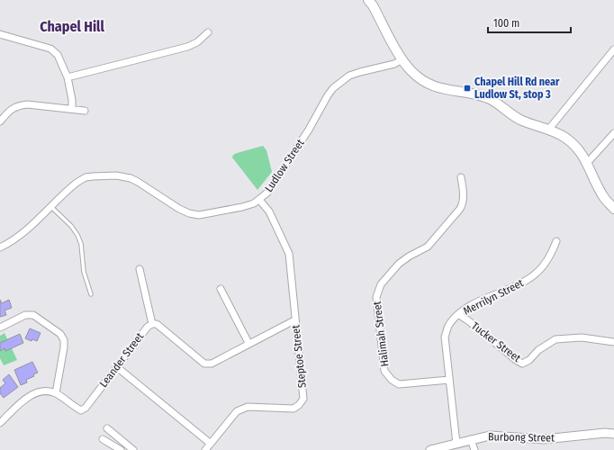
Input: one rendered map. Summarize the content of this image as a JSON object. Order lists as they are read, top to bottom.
{
  "streets": {
    "street": [
      "Ludlow Street",
      "Merrilyn Street",
      "Halimah Street",
      "Tucker Street",
      "Steptoe Street",
      "Leander Street",
      "Burbong Street"
    ]
  },
  "crossings": [
    ["Ludlow Street", "Steptoe Street"],
    ["Merrilyn Street", "Halimah Street"],
    ["Merrilyn Street", "Tucker Street"],
    ["Merrilyn Street", "Burbong Street"],
    ["Steptoe Street", "Leander Street"]
  ],
  "districts": ["Chapel Hill"],
  "places": {
    "transit": ["Chapel Hill Rd near Ludlow St, stop 3"]
  },
  "scale_bar": "100 m"
}
